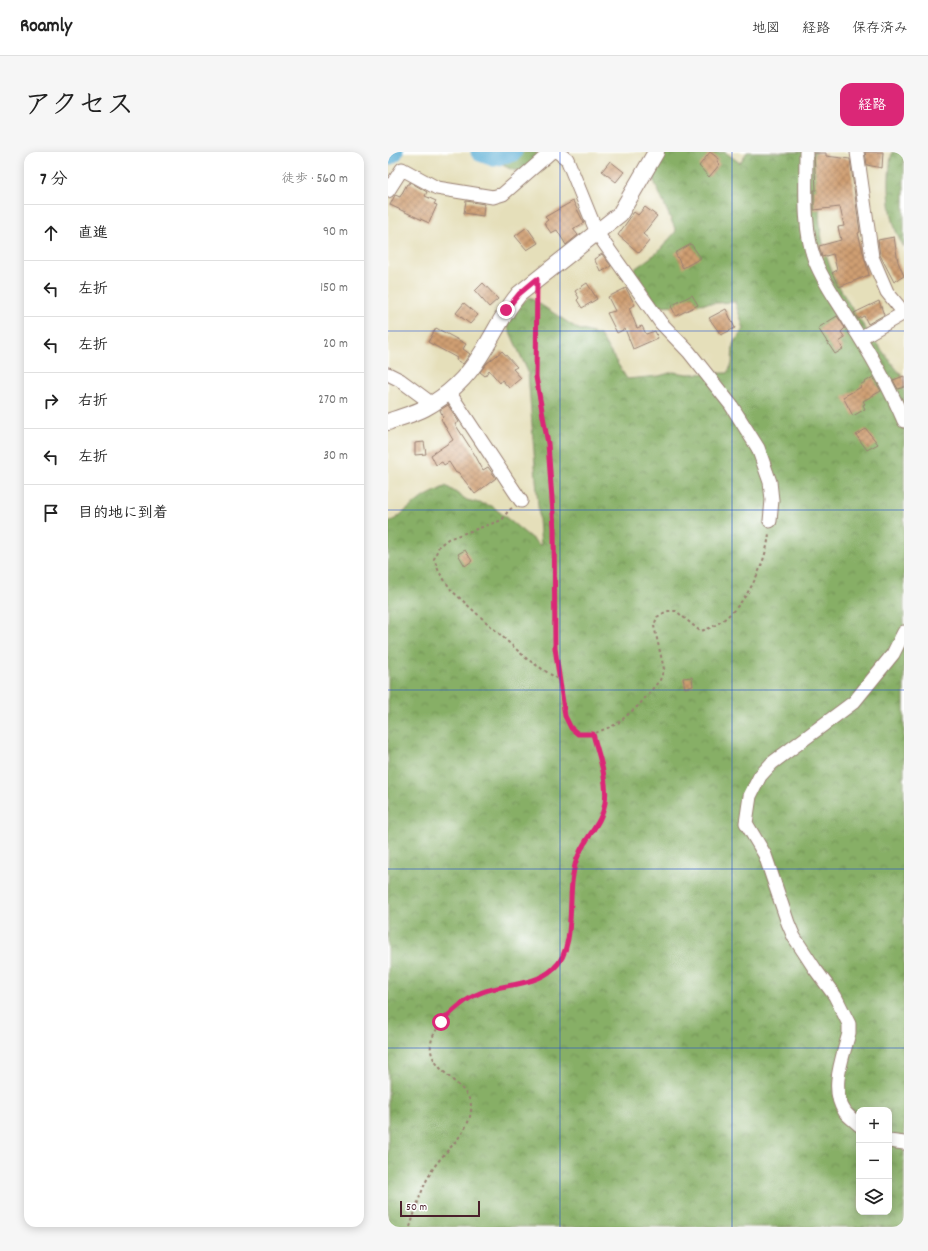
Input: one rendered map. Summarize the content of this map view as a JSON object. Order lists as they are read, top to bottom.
{
  "scale_bar": "50 m",
  "page": {
    "header": "Roamly",
    "nav": ["地図", "経路", "保存済み"],
    "title": "アクセス",
    "buttons": "経路",
    "heading": ["7 分", "徒歩 · 560 m"],
    "list": [
      ["直進", "90 m"],
      ["左折", "150 m"],
      ["左折", "20 m"],
      ["右折", "270 m"],
      ["左折", "30 m"],
      "目的地に到着"
    ],
    "map_buttons": ["+", "−"],
    "scale": "50 m"
  }
}
